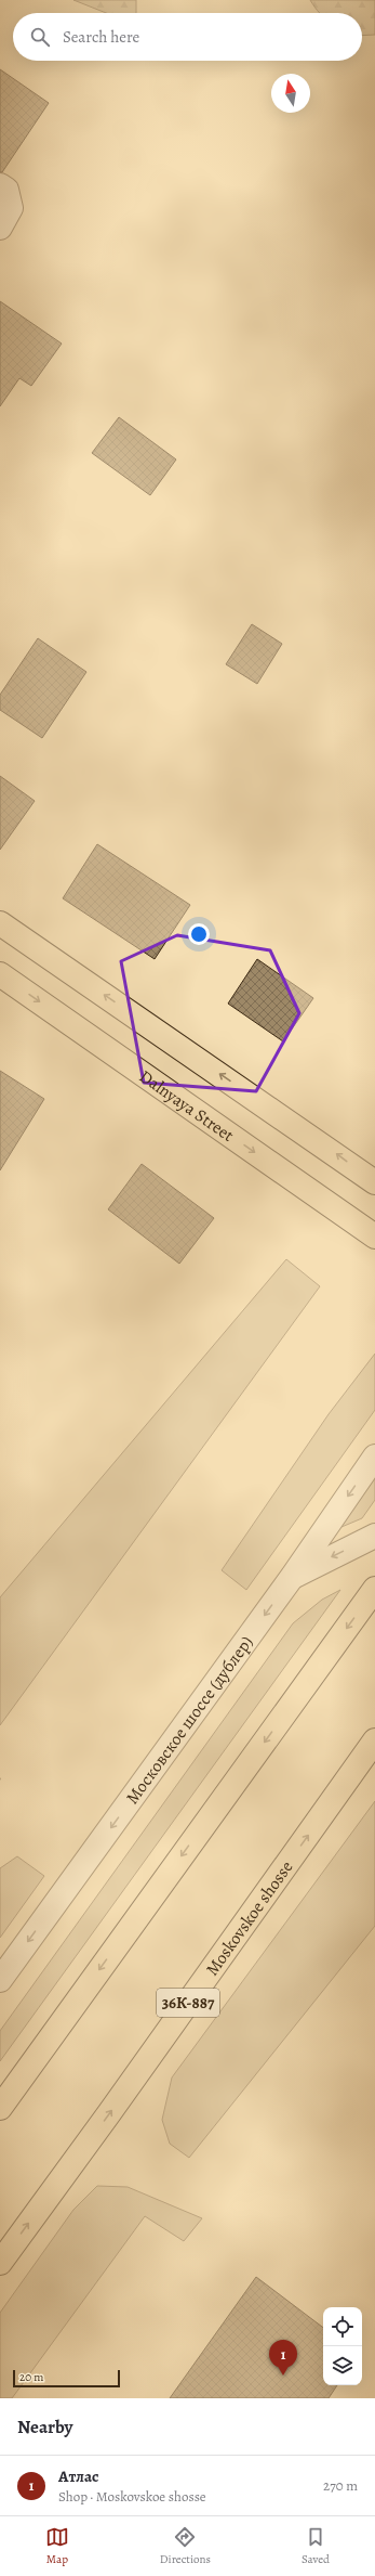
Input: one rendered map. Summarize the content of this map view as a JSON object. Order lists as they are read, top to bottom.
{
  "streets": {
    "main road": ["Dalnyaya Street", "Moskovskoe shosse", "36К-887"],
    "street": ["Московское шоссе (дублер)"]
  },
  "one_way": ["Московское шоссе (дублер)"],
  "scale_bar": "20 m",
  "north": "top",
  "page": {
    "search": "Search here",
    "pins": "1",
    "scale": "20 m",
    "heading": "Nearby",
    "list": [
      {
        "mark": "1",
        "name": "Атлас",
        "note": "Shop · Moskovskoe shosse",
        "value": "270 m"
      }
    ],
    "nav": ["Map", "Directions", "Saved"]
  }
}
